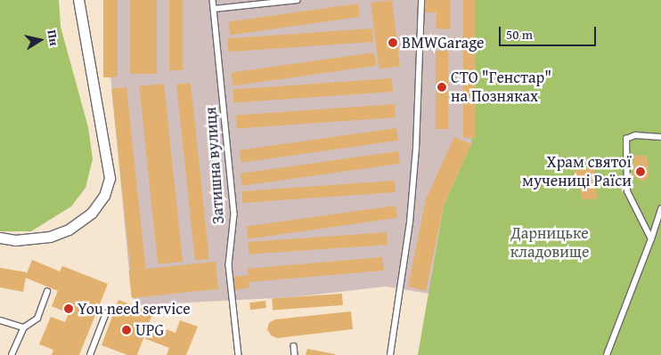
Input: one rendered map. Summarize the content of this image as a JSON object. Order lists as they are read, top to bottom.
{
  "streets": {
    "lane": ["Затишна вулиця"]
  },
  "parks": ["Дарницьке кладовище"],
  "places": [
    "BMWGarage",
    "СТО \"Генстар\" на Позняках",
    "Храм святої мучениці Раїси",
    "You need service",
    "UPG"
  ],
  "scale_bar": "50 m",
  "north": "right"
}
